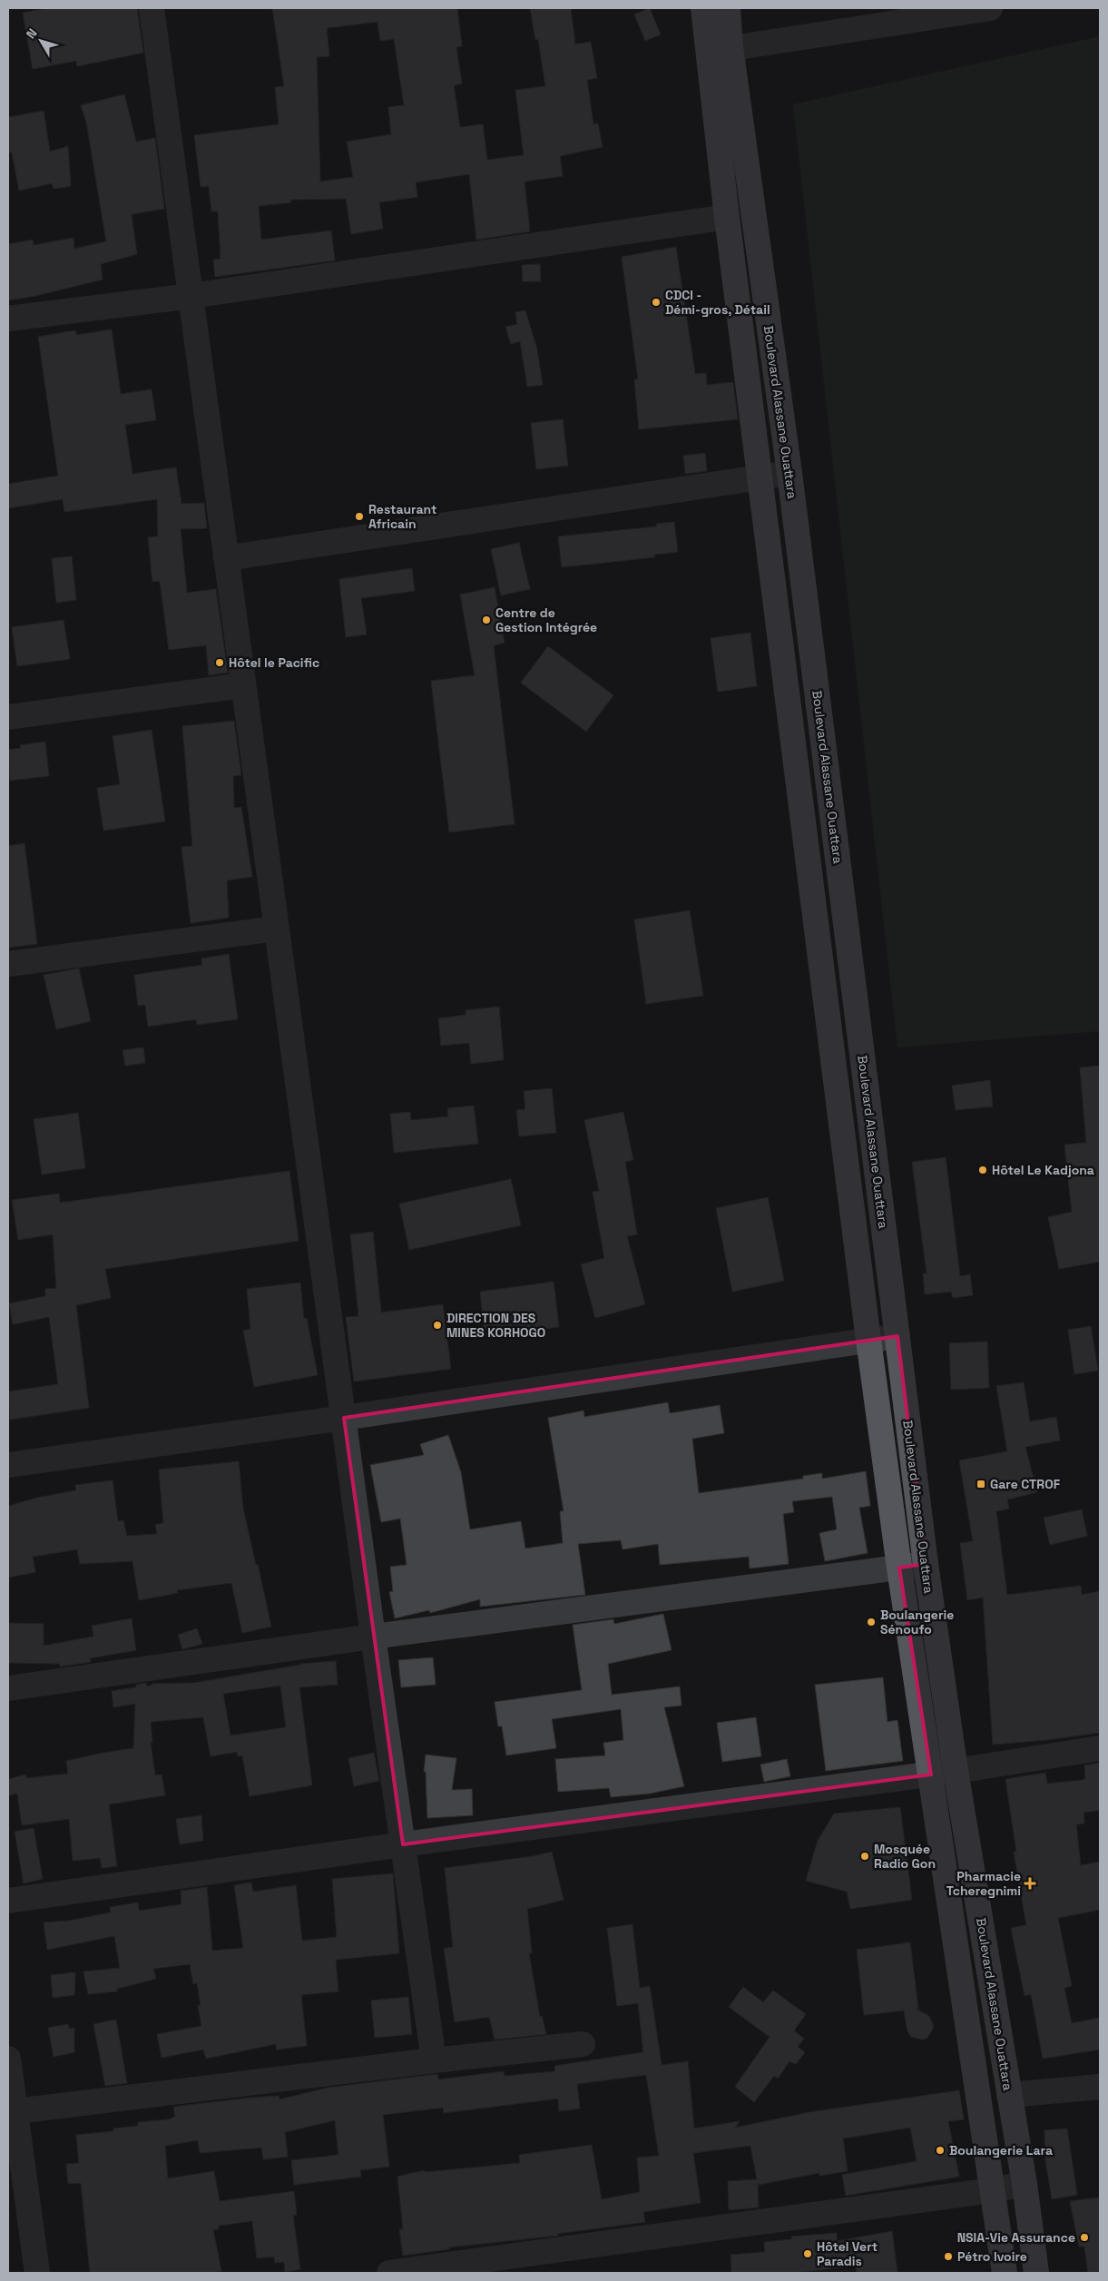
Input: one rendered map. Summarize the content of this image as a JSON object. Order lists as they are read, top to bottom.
{
  "streets": {
    "main road": ["Boulevard Alassane Ouattara"]
  },
  "places": {
    "other": [
      "CDCI - Démi-gros, Détail",
      "Restaurant Africain",
      "Centre de Gestion Intégrée",
      "Hôtel le Pacific",
      "Hôtel Le Kadjona",
      "DIRECTION DES MINES KORHOGO",
      "Boulangerie Sénoufo",
      "Mosquée Radio Gon",
      "Boulangerie Lara",
      "NSIA-Vie Assurance",
      "Hôtel Vert Paradis",
      "Pétro Ivoire"
    ],
    "transit": ["Gare CTROF"],
    "health": ["Pharmacie Tcheregnimi"]
  },
  "north": "top left"
}
